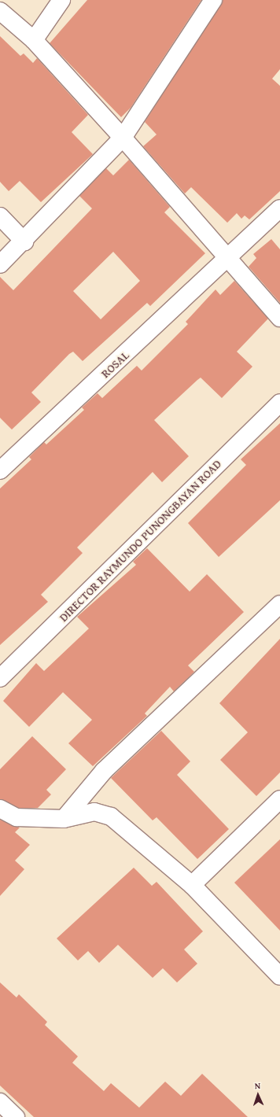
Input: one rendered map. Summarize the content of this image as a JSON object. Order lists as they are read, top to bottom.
{
  "streets": {
    "street": ["ROSAL", "DIRECTOR RAYMUNDO PUNONGBAYAN ROAD"]
  },
  "north": "top"
}
